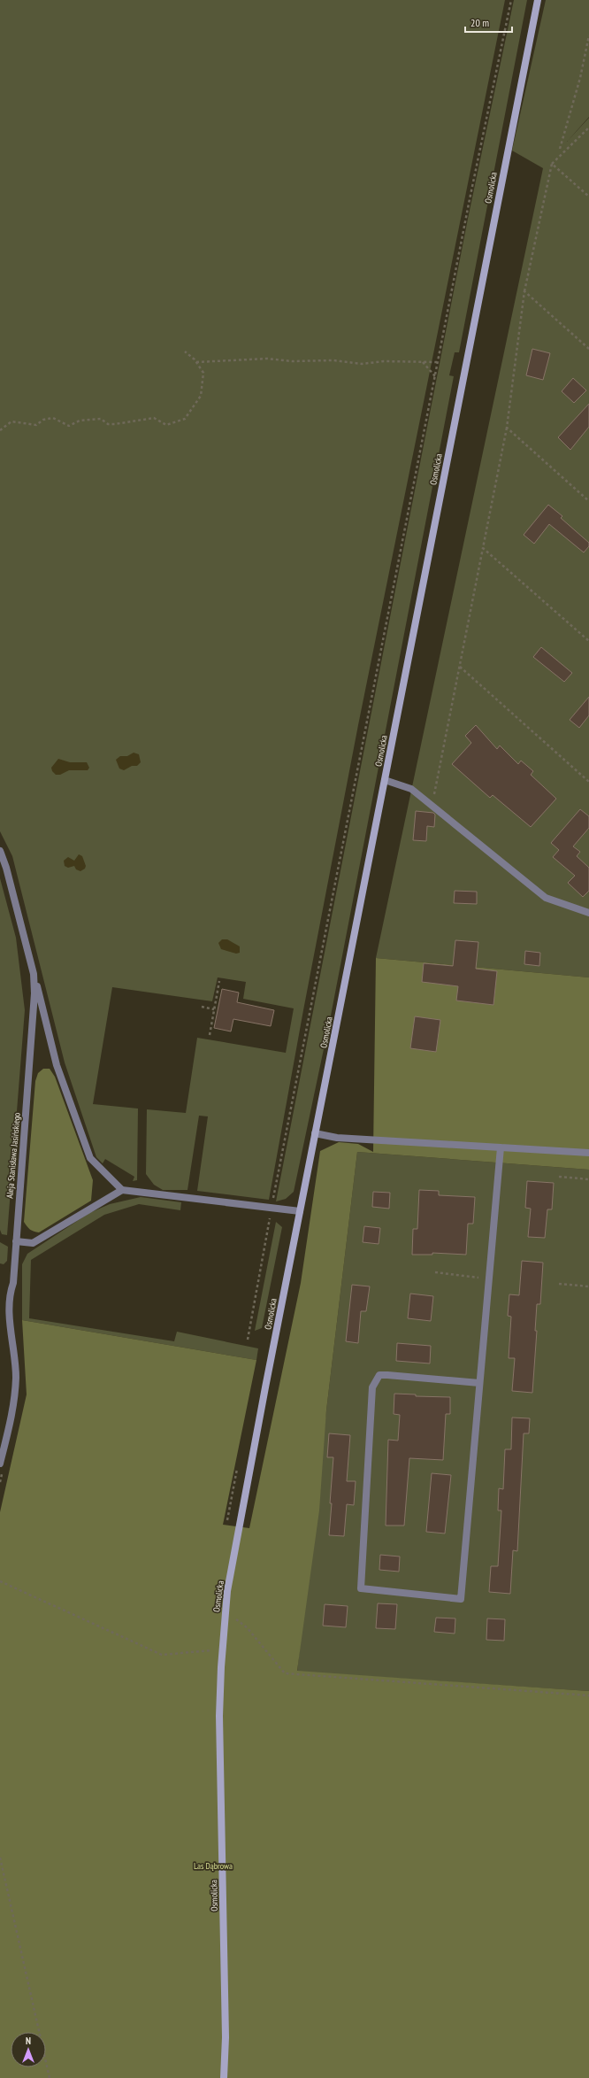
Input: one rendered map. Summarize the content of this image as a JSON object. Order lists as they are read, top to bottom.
{
  "streets": {
    "street": ["Osmolicka", "Aleja Stanisława Jasińskiego"]
  },
  "parks": ["Las Dąbrowa"],
  "scale_bar": "20 m",
  "north": "top"
}
